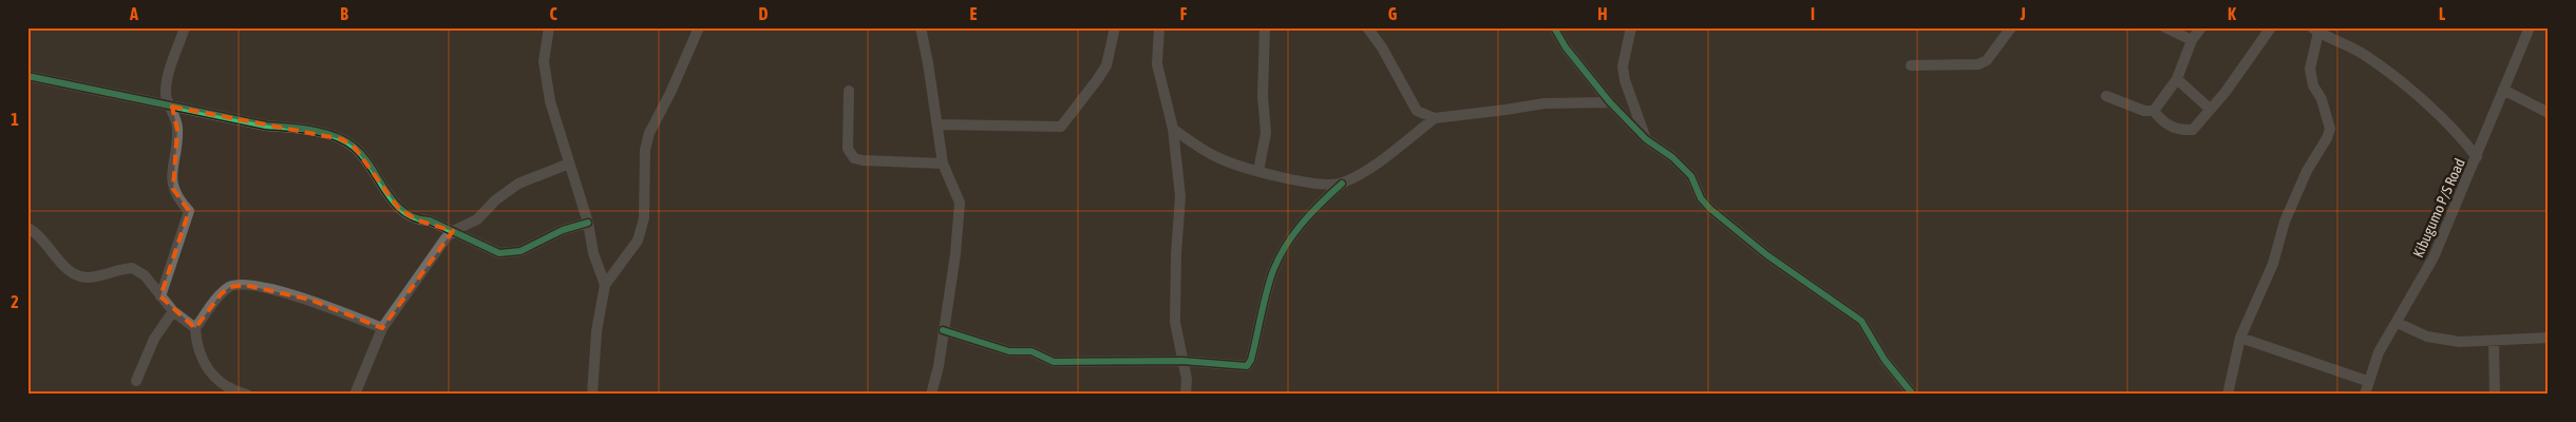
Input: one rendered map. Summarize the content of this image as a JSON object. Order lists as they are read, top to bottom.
{
  "streets": {
    "street": ["Kibugumo P/S Road"]
  },
  "grid": {
    "columns": [
      "A",
      "B",
      "C",
      "D",
      "E",
      "F",
      "G",
      "H",
      "I",
      "J",
      "K",
      "L"
    ],
    "rows": ["1", "2"]
  }
}
